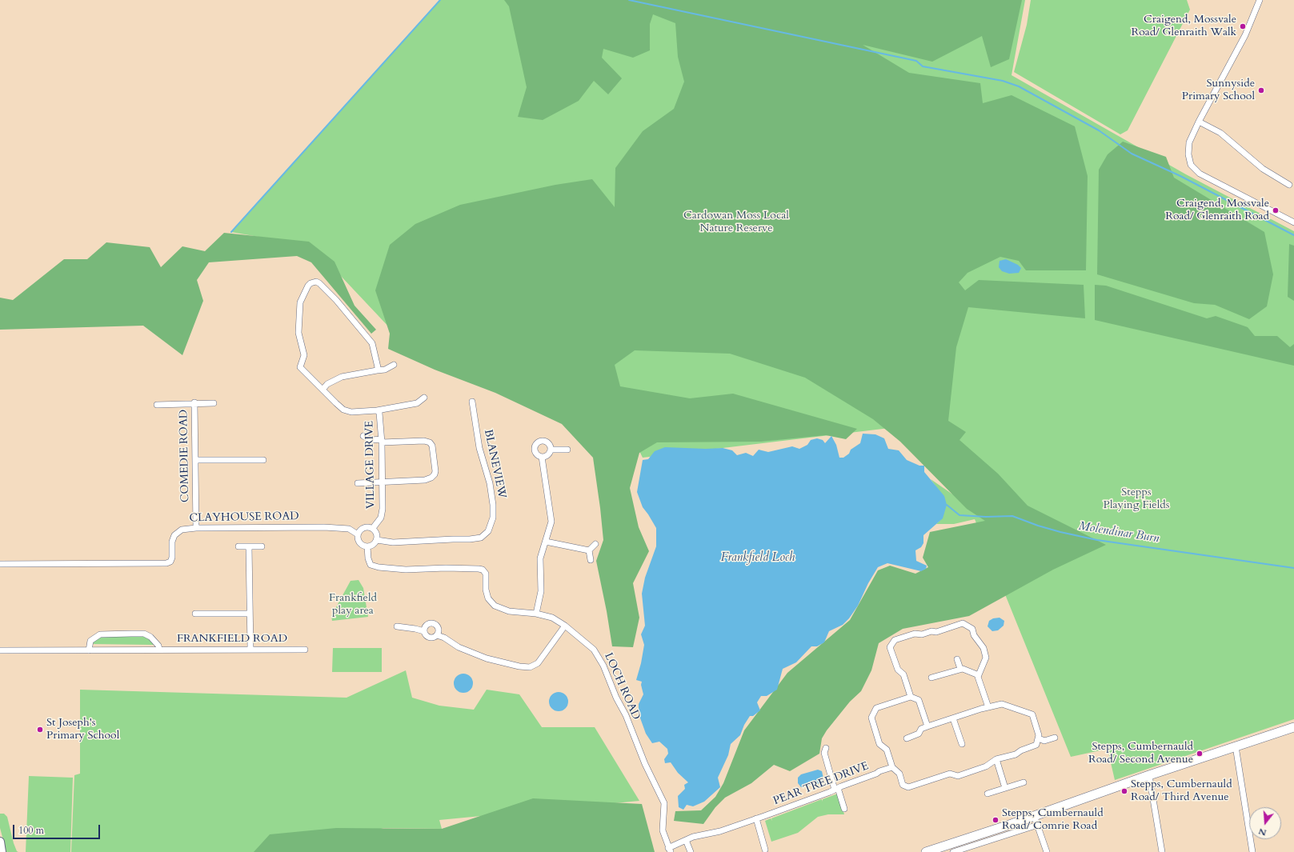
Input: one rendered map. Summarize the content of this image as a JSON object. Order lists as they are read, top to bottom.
{
  "streets": {
    "street": [
      "COMEDIE ROAD",
      "BLANEVIEW",
      "VILLAGE DRIVE",
      "CLAYHOUSE ROAD",
      "FRANKFIELD ROAD",
      "LOCH ROAD",
      "PEAR TREE DRIVE"
    ]
  },
  "crossings": [
    ["COMEDIE ROAD", "CLAYHOUSE ROAD"],
    ["BLANEVIEW", "VILLAGE DRIVE"],
    ["BLANEVIEW", "CLAYHOUSE ROAD"],
    ["BLANEVIEW", "LOCH ROAD"],
    ["VILLAGE DRIVE", "CLAYHOUSE ROAD"],
    ["VILLAGE DRIVE", "LOCH ROAD"],
    ["CLAYHOUSE ROAD", "LOCH ROAD"],
    ["LOCH ROAD", "PEAR TREE DRIVE"]
  ],
  "water": ["Molendinar Burn", "Frankfield Loch"],
  "parks": ["Cardowan Moss Local Nature Reserve", "Stepps Playing Fields", "Frankfield play area"],
  "places": [
    "Craigend, Mossvale Road/ Glenraith Walk",
    "Sunnyside Primary School",
    "Craigend, Mossvale Road/ Glenraith Road",
    "St Joseph's Primary School",
    "Stepps, Cumbernauld Road/ Second Avenue",
    "Stepps, Cumbernauld Road/ Third Avenue",
    "Stepps, Cumbernauld Road/ Comrie Road"
  ],
  "scale_bar": "100 m",
  "north": "bottom"
}
